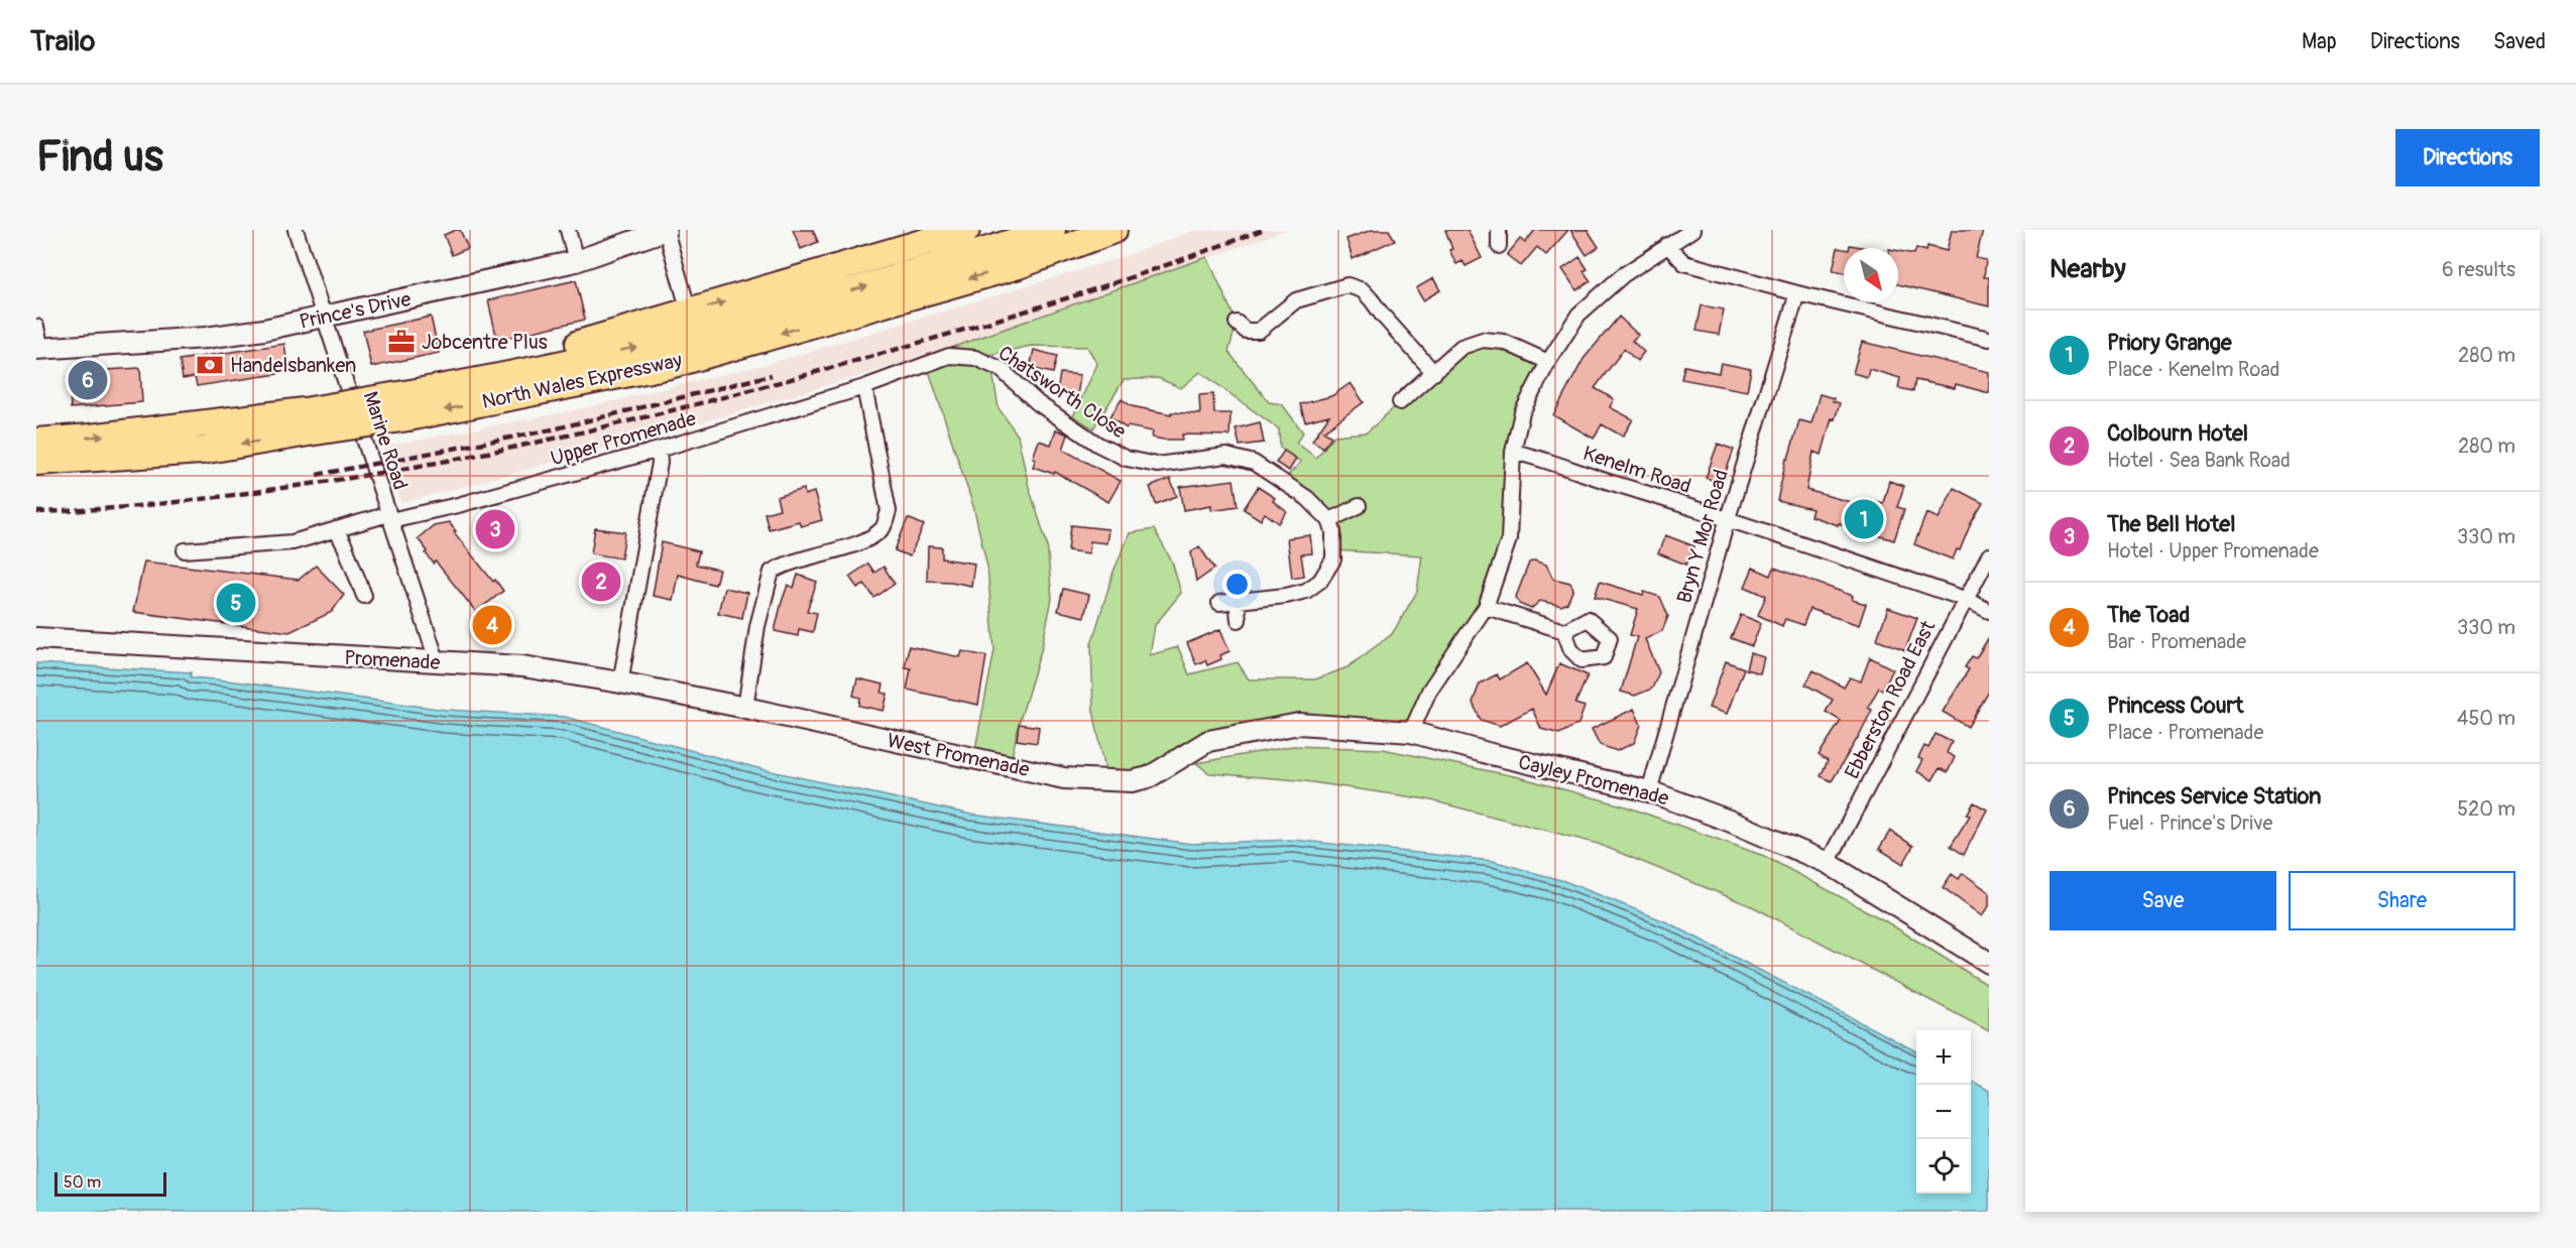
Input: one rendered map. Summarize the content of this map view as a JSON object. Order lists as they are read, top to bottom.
{
  "streets": {
    "highway": ["North Wales Expressway"],
    "street": [
      "Prince's Drive",
      "Chatsworth Close",
      "Upper Promenade",
      "Marine Road",
      "Kenelm Road",
      "Bryn Y Mor Road",
      "Promenade",
      "Ebberston Road East",
      "West Promenade",
      "Cayley Promenade"
    ]
  },
  "crossings": [
    ["Prince's Drive", "Marine Road"],
    ["Chatsworth Close", "Upper Promenade"],
    ["Upper Promenade", "Marine Road"],
    ["Marine Road", "Promenade"],
    ["Kenelm Road", "Bryn Y Mor Road"],
    ["Kenelm Road", "Ebberston Road East"],
    ["Bryn Y Mor Road", "Cayley Promenade"],
    ["Promenade", "West Promenade"],
    ["Ebberston Road East", "Cayley Promenade"],
    ["West Promenade", "Cayley Promenade"]
  ],
  "places": {
    "office": ["Jobcentre Plus"],
    "bank": ["Handelsbanken"]
  },
  "scale_bar": "50 m",
  "north": "bottom right",
  "page": {
    "header": "Trailo",
    "nav": ["Map", "Directions", "Saved"],
    "buttons": [
      "Directions",
      ["Save", "Share"]
    ],
    "title": "Find us",
    "heading": ["Nearby", "6 results"],
    "list": [
      {
        "mark": "1",
        "name": "Priory Grange",
        "note": "Place · Kenelm Road",
        "value": "280 m"
      },
      {
        "mark": "2",
        "name": "Colbourn Hotel",
        "note": "Hotel · Sea Bank Road",
        "value": "280 m"
      },
      {
        "mark": "3",
        "name": "The Bell Hotel",
        "note": "Hotel · Upper Promenade",
        "value": "330 m"
      },
      {
        "mark": "4",
        "name": "The Toad",
        "note": "Bar · Promenade",
        "value": "330 m"
      },
      {
        "mark": "5",
        "name": "Princess Court",
        "note": "Place · Promenade",
        "value": "450 m"
      },
      {
        "mark": "6",
        "name": "Princes Service Station",
        "note": "Fuel · Prince's Drive",
        "value": "520 m"
      }
    ],
    "pins": [
      "6",
      "1",
      "3",
      "2",
      "5",
      "4"
    ],
    "map_buttons": ["+", "−"],
    "scale": "50 m"
  }
}
